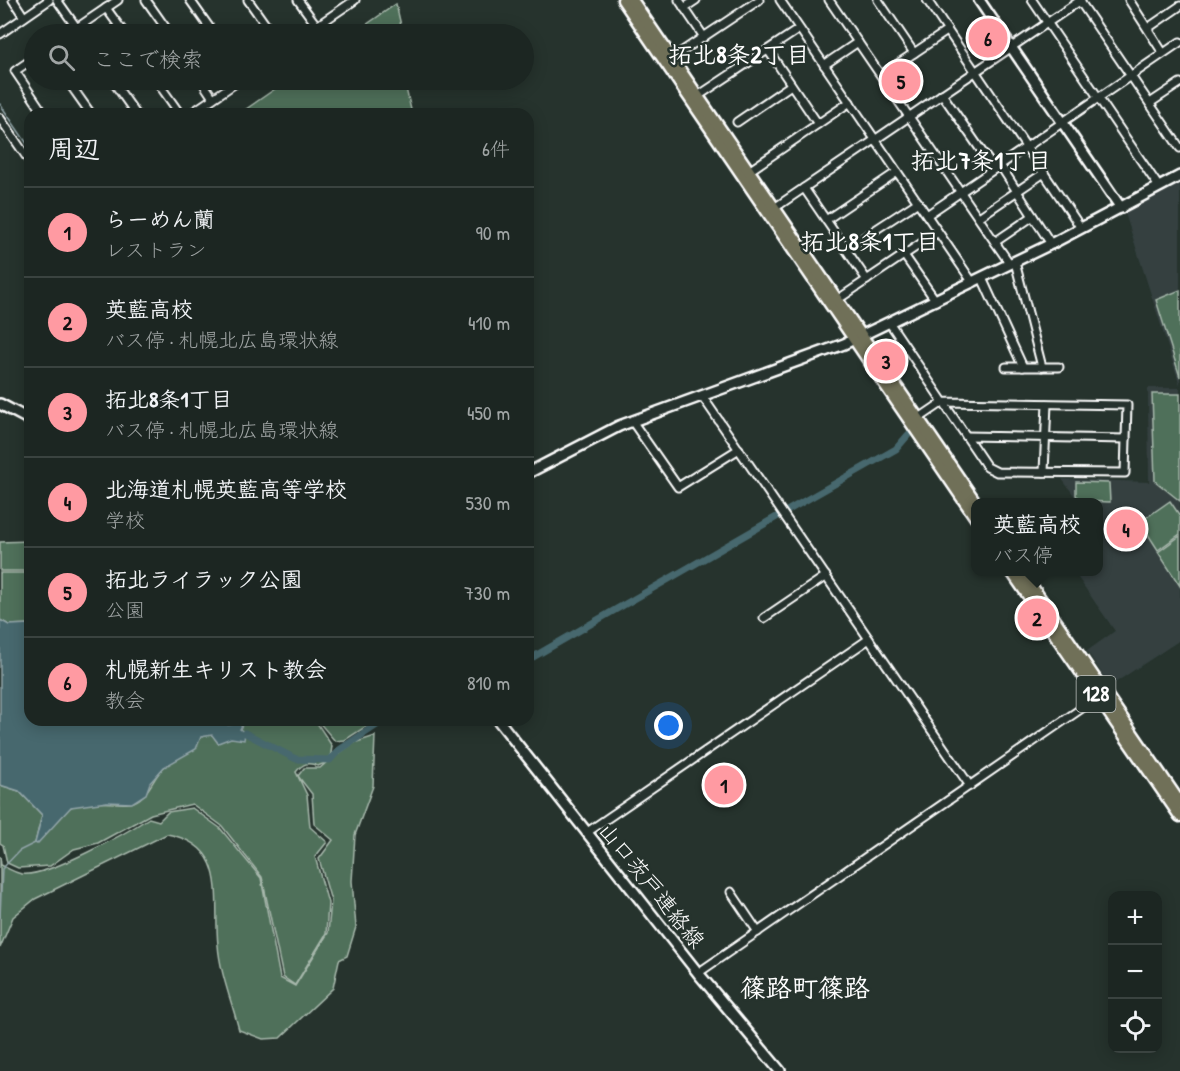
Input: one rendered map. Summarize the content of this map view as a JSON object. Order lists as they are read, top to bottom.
{
  "streets": {
    "main road": ["128"],
    "street": ["山口茨戸連絡線"]
  },
  "districts": [
    "拓北8条2丁目",
    "拓北7条1丁目",
    "拓北8条1丁目",
    "篠路町篠路"
  ],
  "page": {
    "pins": [
      "6",
      "5",
      "3",
      "4",
      "2",
      "1"
    ],
    "search": "ここで検索",
    "heading": ["周辺", "6件"],
    "list": [
      {
        "mark": "1",
        "name": "らーめん蘭",
        "note": "レストラン",
        "value": "90 m"
      },
      {
        "mark": "2",
        "name": "英藍高校",
        "note": "バス停 · 札幌北広島環状線",
        "value": "410 m"
      },
      {
        "mark": "3",
        "name": "拓北8条1丁目",
        "note": "バス停 · 札幌北広島環状線",
        "value": "450 m"
      },
      {
        "mark": "4",
        "name": "北海道札幌英藍高等学校",
        "note": "学校",
        "value": "530 m"
      },
      {
        "mark": "5",
        "name": "拓北ライラック公園",
        "note": "公園",
        "value": "730 m"
      },
      {
        "mark": "6",
        "name": "札幌新生キリスト教会",
        "note": "教会",
        "value": "810 m"
      }
    ],
    "popup": ["英藍高校", "バス停"],
    "map_buttons": ["+", "−"]
  }
}
